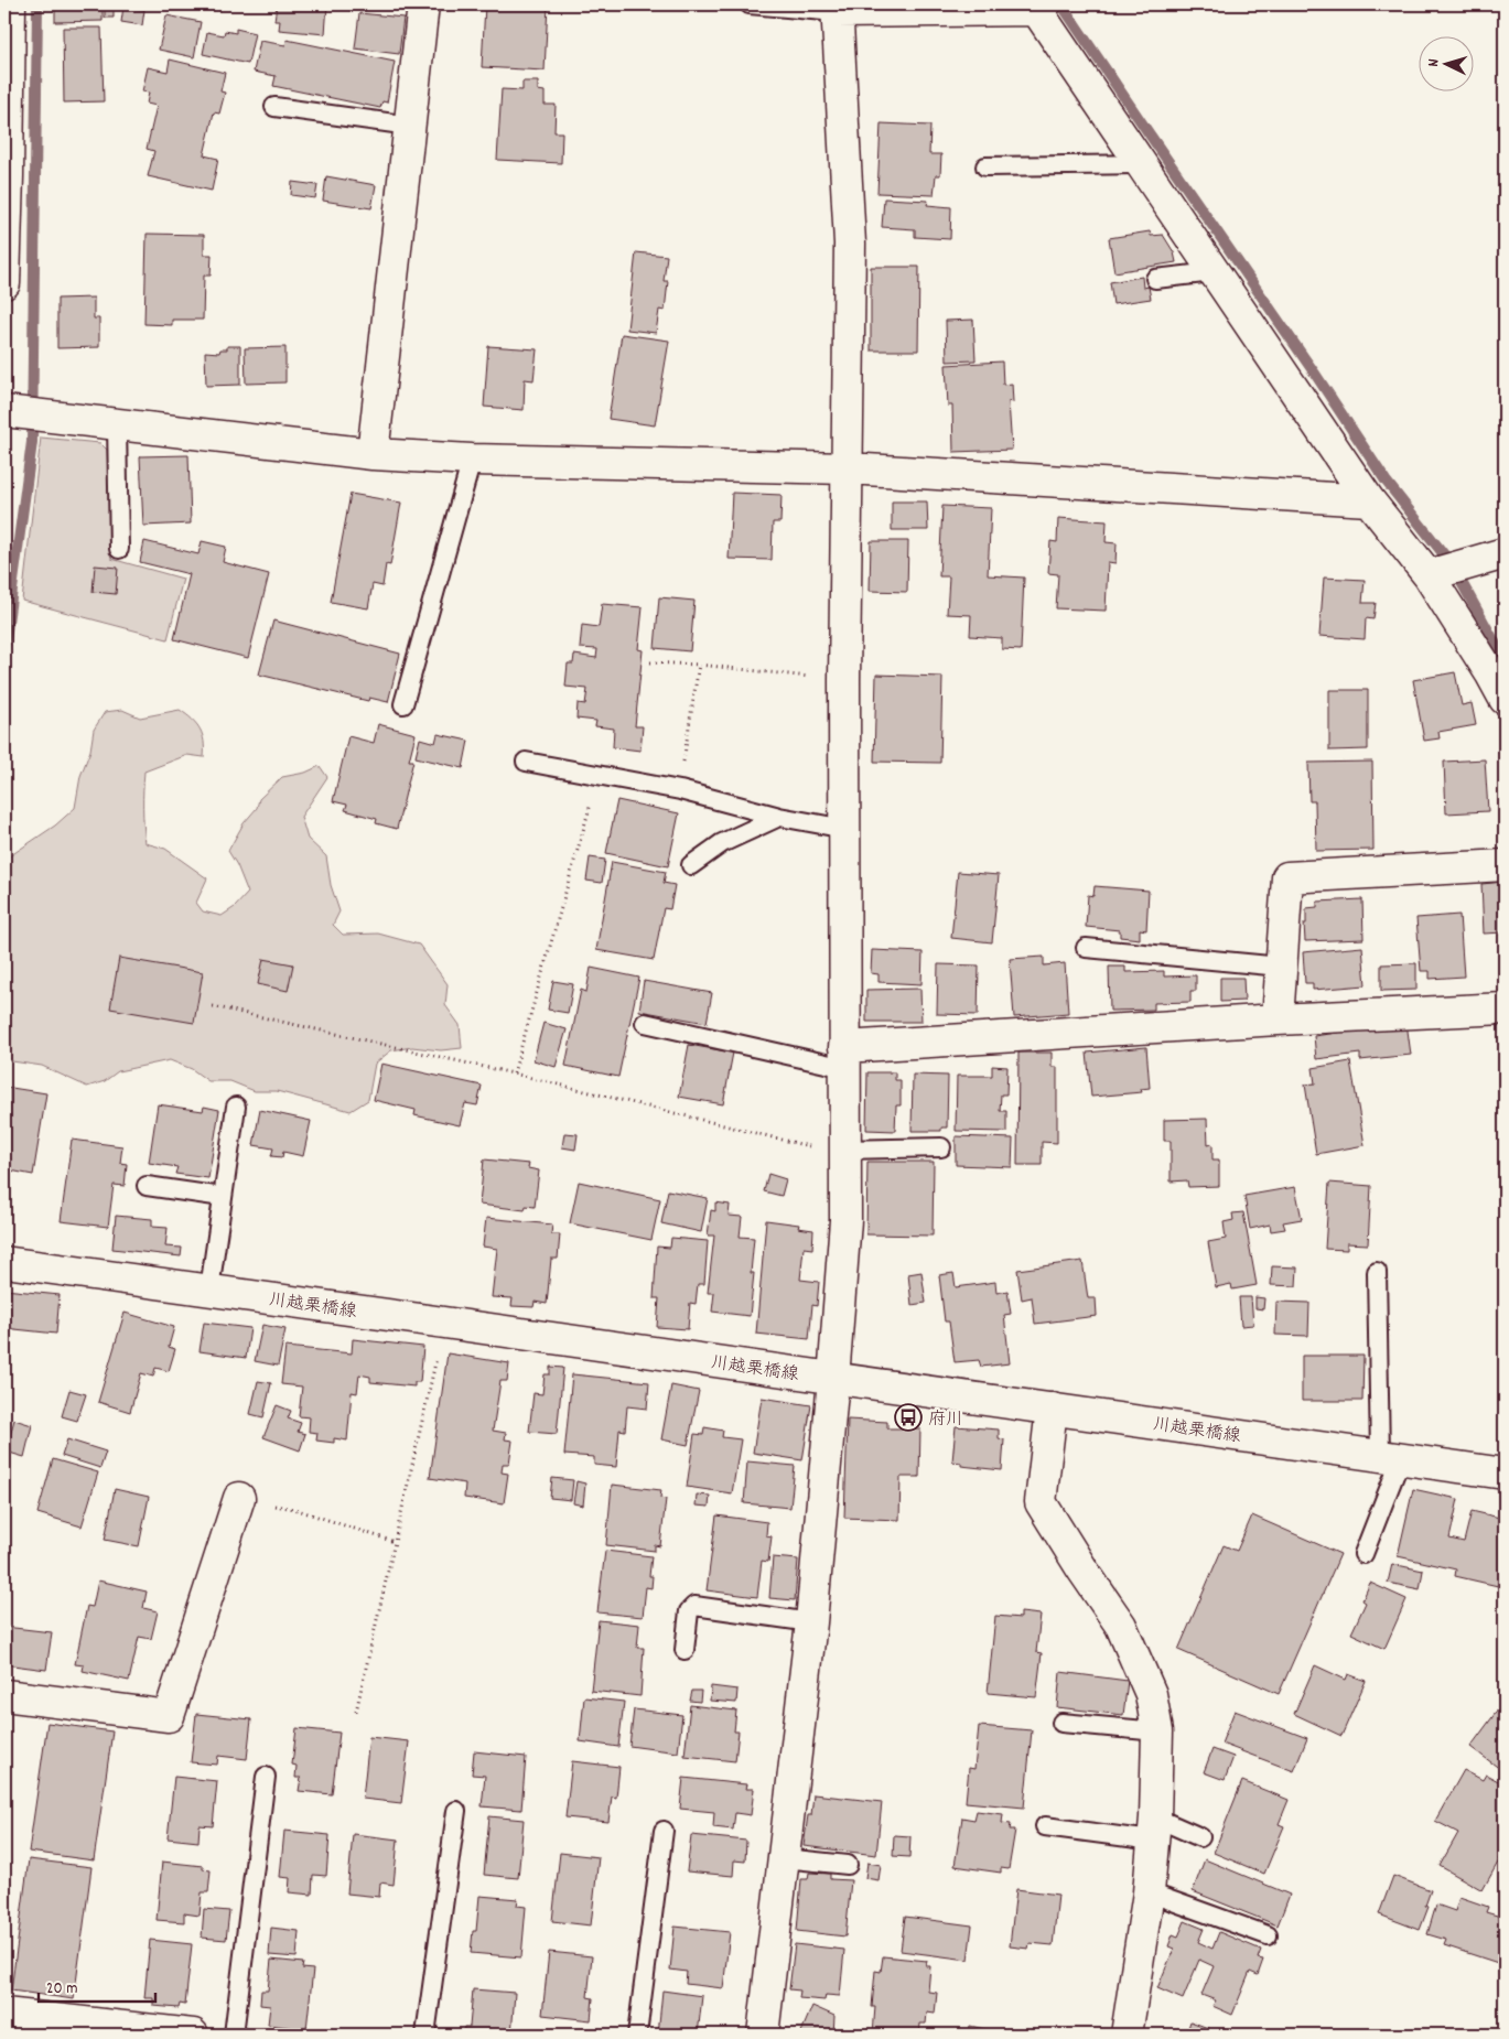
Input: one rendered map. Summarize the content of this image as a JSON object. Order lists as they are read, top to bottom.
{
  "streets": {
    "street": ["川越栗橋線"]
  },
  "places": {
    "bus stop": ["府川"]
  },
  "scale_bar": "20 m",
  "north": "left"
}
